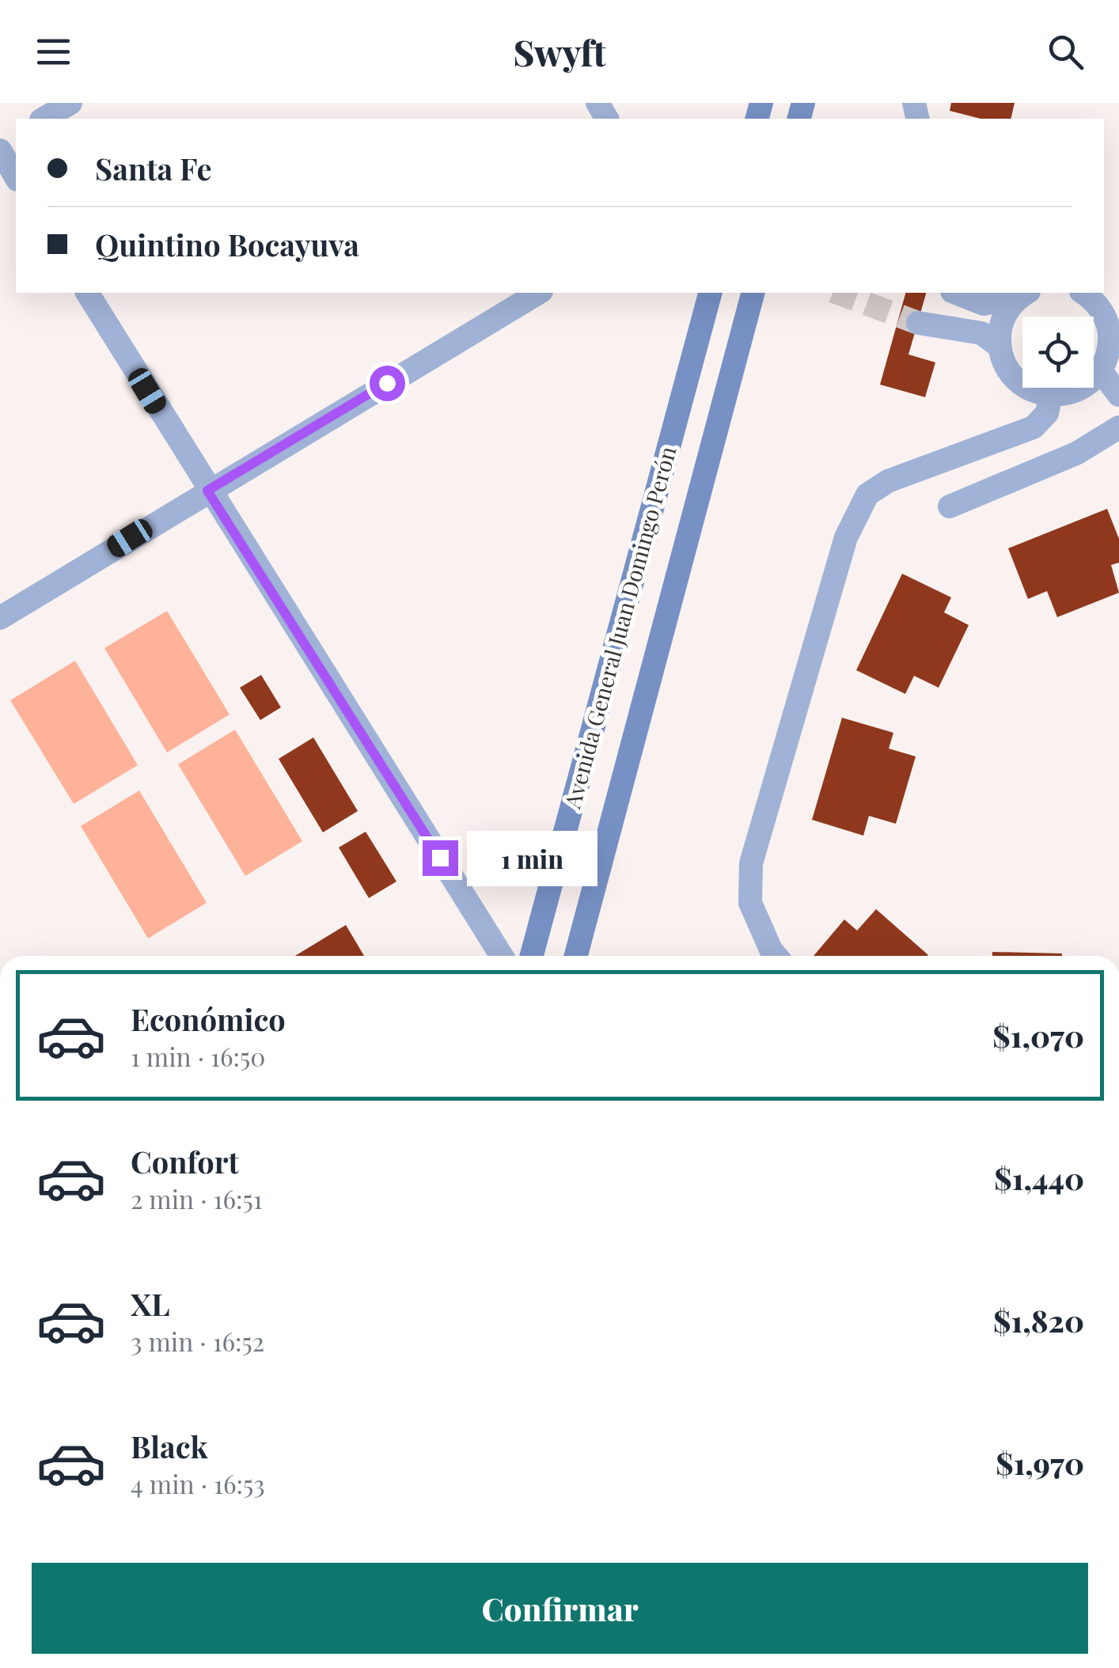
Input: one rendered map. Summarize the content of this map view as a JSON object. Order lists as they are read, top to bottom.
{
  "streets": {
    "main road": ["Avenida General Juan Domingo Perón"]
  },
  "page": {
    "header": "Swyft",
    "banner": ["Santa Fe", "Quintino Bocayuva"],
    "bubble": "1 min",
    "list": [
      {
        "name": "Económico",
        "note": "1 min · 16:50",
        "value": "$1,070"
      },
      {
        "name": "Confort",
        "note": "2 min · 16:51",
        "value": "$1,440"
      },
      {
        "name": "XL",
        "note": "3 min · 16:52",
        "value": "$1,820"
      },
      {
        "name": "Black",
        "note": "4 min · 16:53",
        "value": "$1,970"
      }
    ],
    "buttons": "Confirmar"
  }
}
